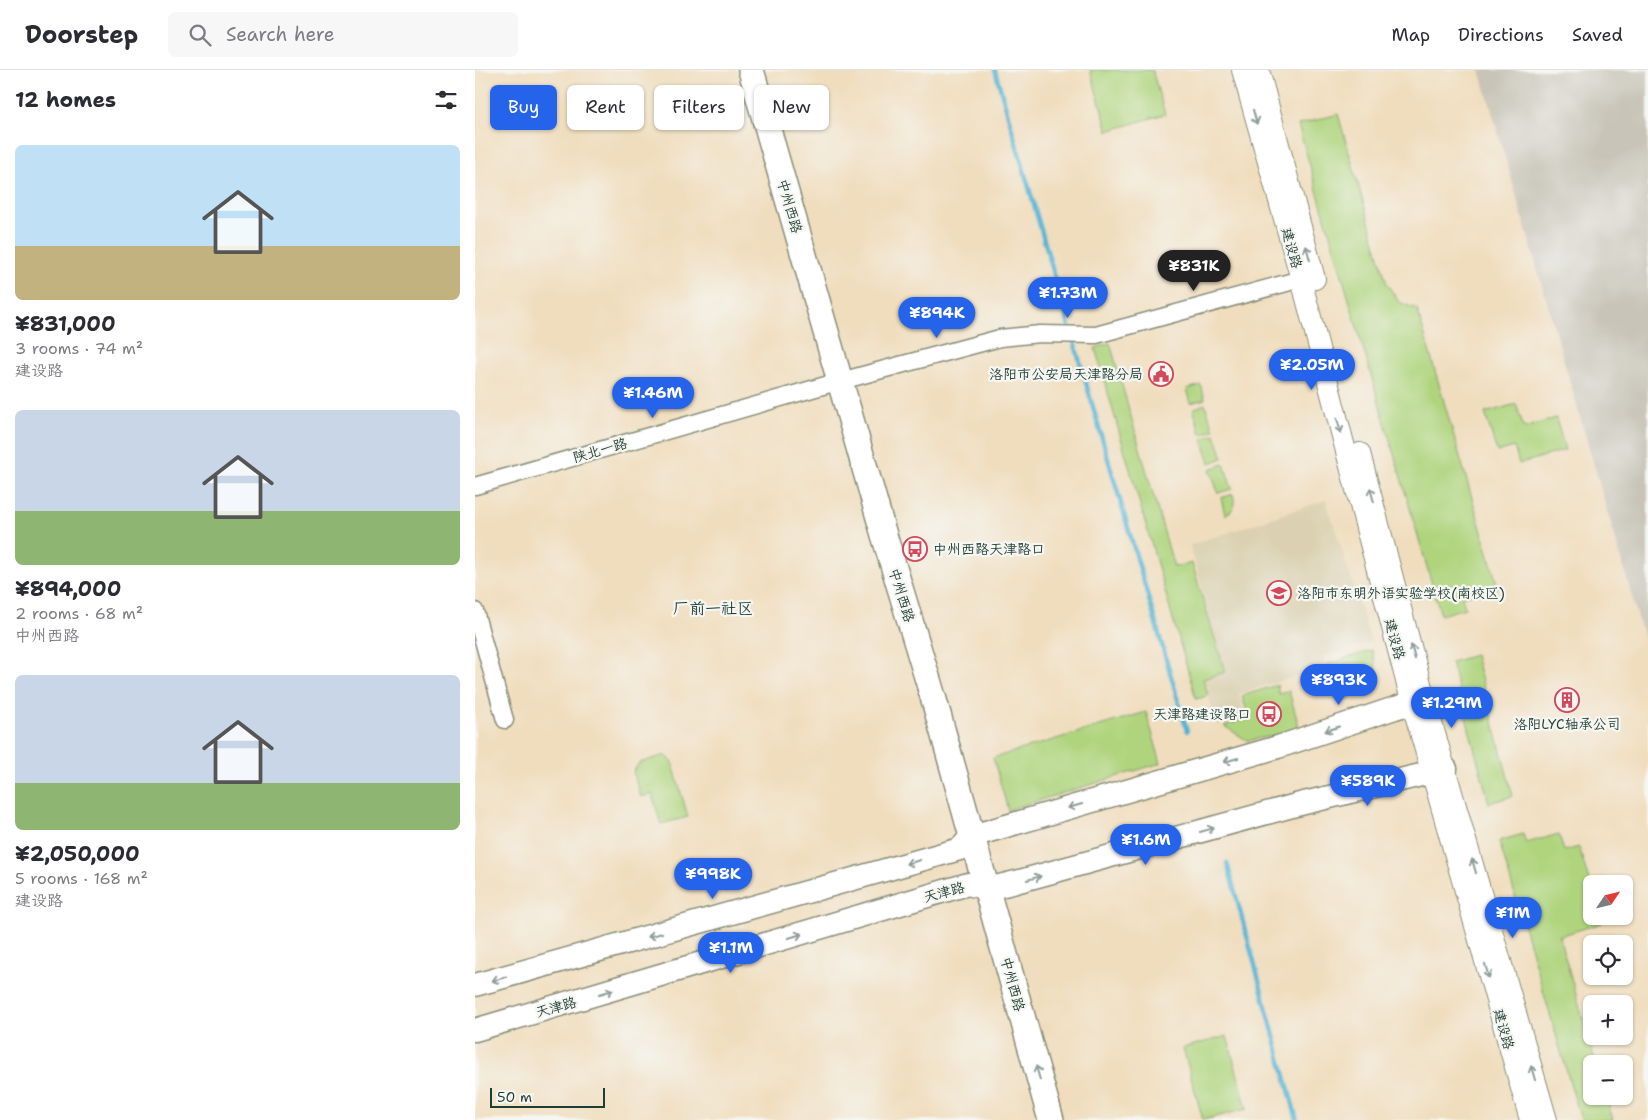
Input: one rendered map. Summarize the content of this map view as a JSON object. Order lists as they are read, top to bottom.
{
  "streets": {
    "main road": ["中州西路", "天津路"],
    "street": ["建设路", "陕北一路"]
  },
  "crossings": [
    ["中州西路", "陕北一路"],
    ["中州西路", "天津路"],
    ["建设路", "陕北一路"],
    ["建设路", "天津路"]
  ],
  "districts": ["厂前一社区"],
  "places": {
    "public building": ["洛阳市公安局天津路分局"],
    "bus stop": ["中州西路天津路口", "天津路建设路口"],
    "school or university": ["洛阳市东明外语实验学校(南校区)"],
    "building": ["洛阳LYC轴承公司"]
  },
  "scale_bar": "50 m",
  "north": "top right",
  "page": {
    "header": "Doorstep",
    "search": "Search here",
    "nav": ["Map", "Directions", "Saved"],
    "heading": "12 homes",
    "chip": [
      "Buy",
      "Rent",
      "Filters",
      "New"
    ],
    "list": [
      {
        "name": "¥831,000",
        "note": "3 rooms · 74 m² · 建设路"
      },
      {
        "name": "¥894,000",
        "note": "2 rooms · 68 m² · 中州西路"
      },
      {
        "name": "¥2,050,000",
        "note": "5 rooms · 168 m² · 建设路"
      }
    ],
    "price": [
      "¥831K",
      "¥1.73M",
      "¥894K",
      "¥2.05M",
      "¥1.46M",
      "¥893K",
      "¥1.29M",
      "¥589K",
      "¥1.6M",
      "¥998K",
      "¥1M",
      "¥1.1M"
    ],
    "map_buttons": ["+", "−"],
    "scale": "50 m"
  }
}
